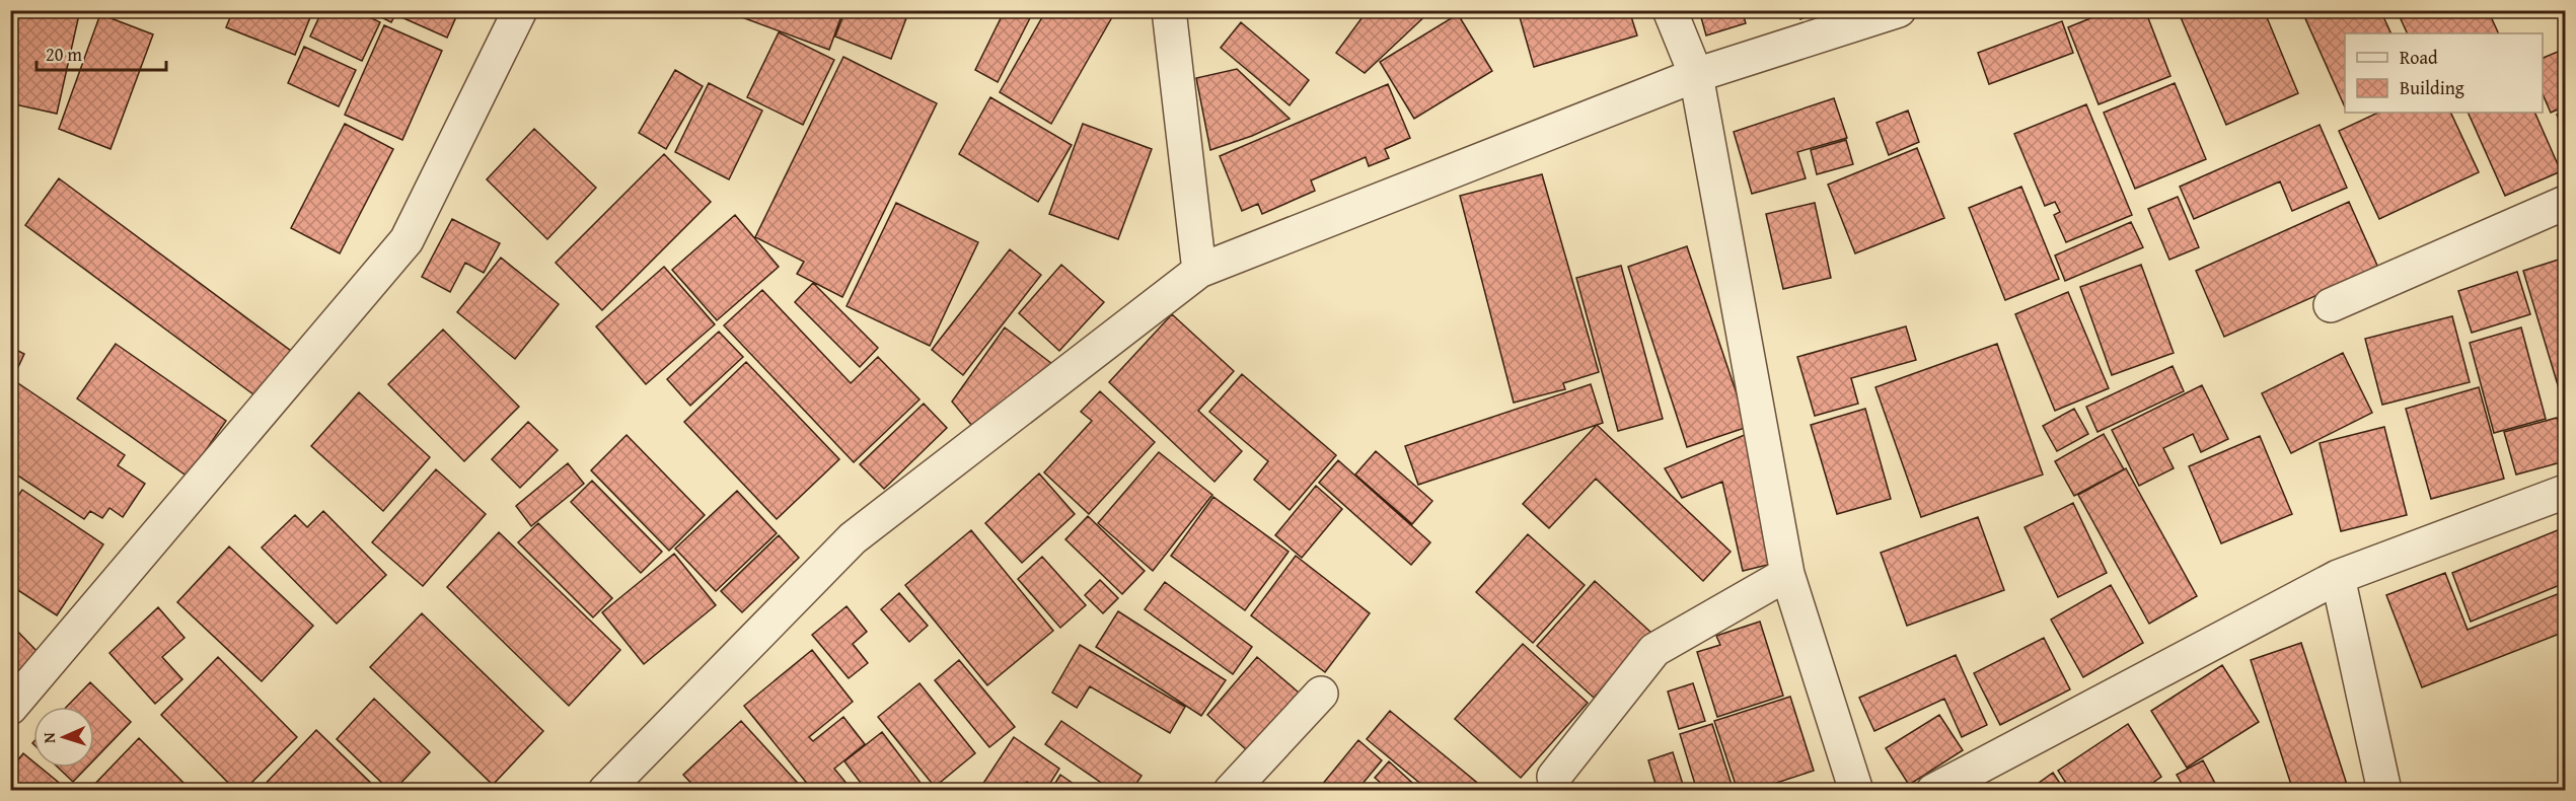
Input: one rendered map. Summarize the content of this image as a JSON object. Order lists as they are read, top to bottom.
{
  "legend": ["Road", "Building"],
  "scale_bar": "20 m",
  "north": "left"
}
